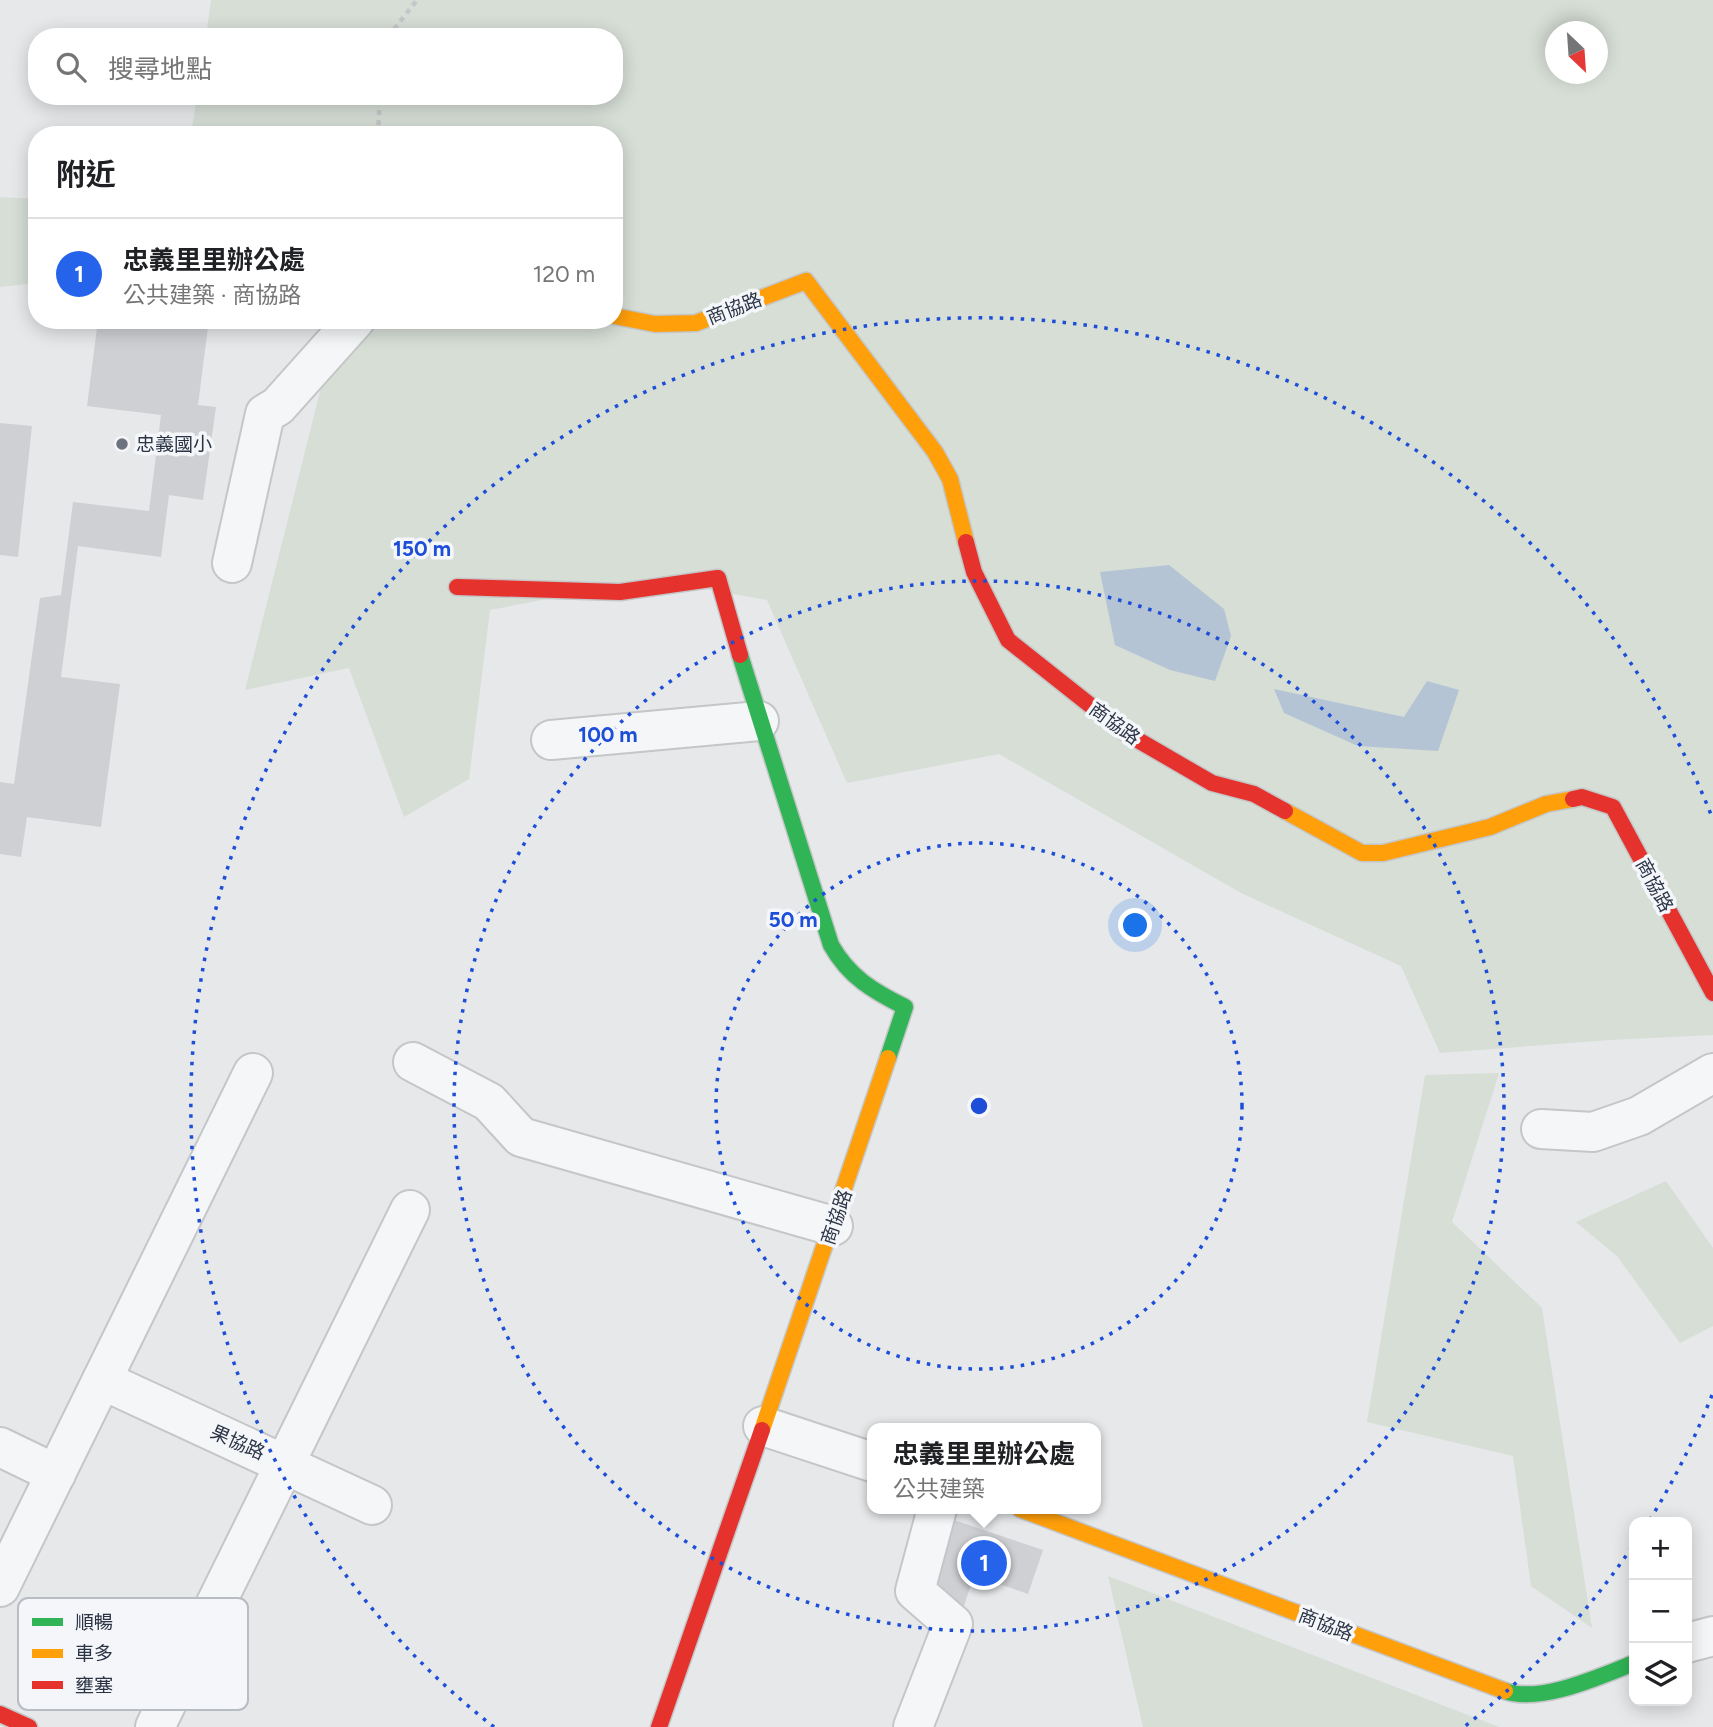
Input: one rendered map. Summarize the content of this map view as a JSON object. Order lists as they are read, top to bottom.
{
  "streets": {
    "street": ["商協路", "果協路"]
  },
  "places": ["忠義國小"],
  "legend": ["順暢", "車多", "壅塞"],
  "north": "bottom right",
  "page": {
    "search": "搜尋地點",
    "heading": "附近",
    "list": [
      {
        "mark": "1",
        "name": "忠義里里辦公處",
        "note": "公共建築 · 商協路",
        "value": "120 m"
      }
    ],
    "popup": ["忠義里里辦公處", "公共建築"],
    "map_buttons": ["+", "−"],
    "pins": "1"
  },
  "rings": ["150 m", "100 m", "50 m"]
}
